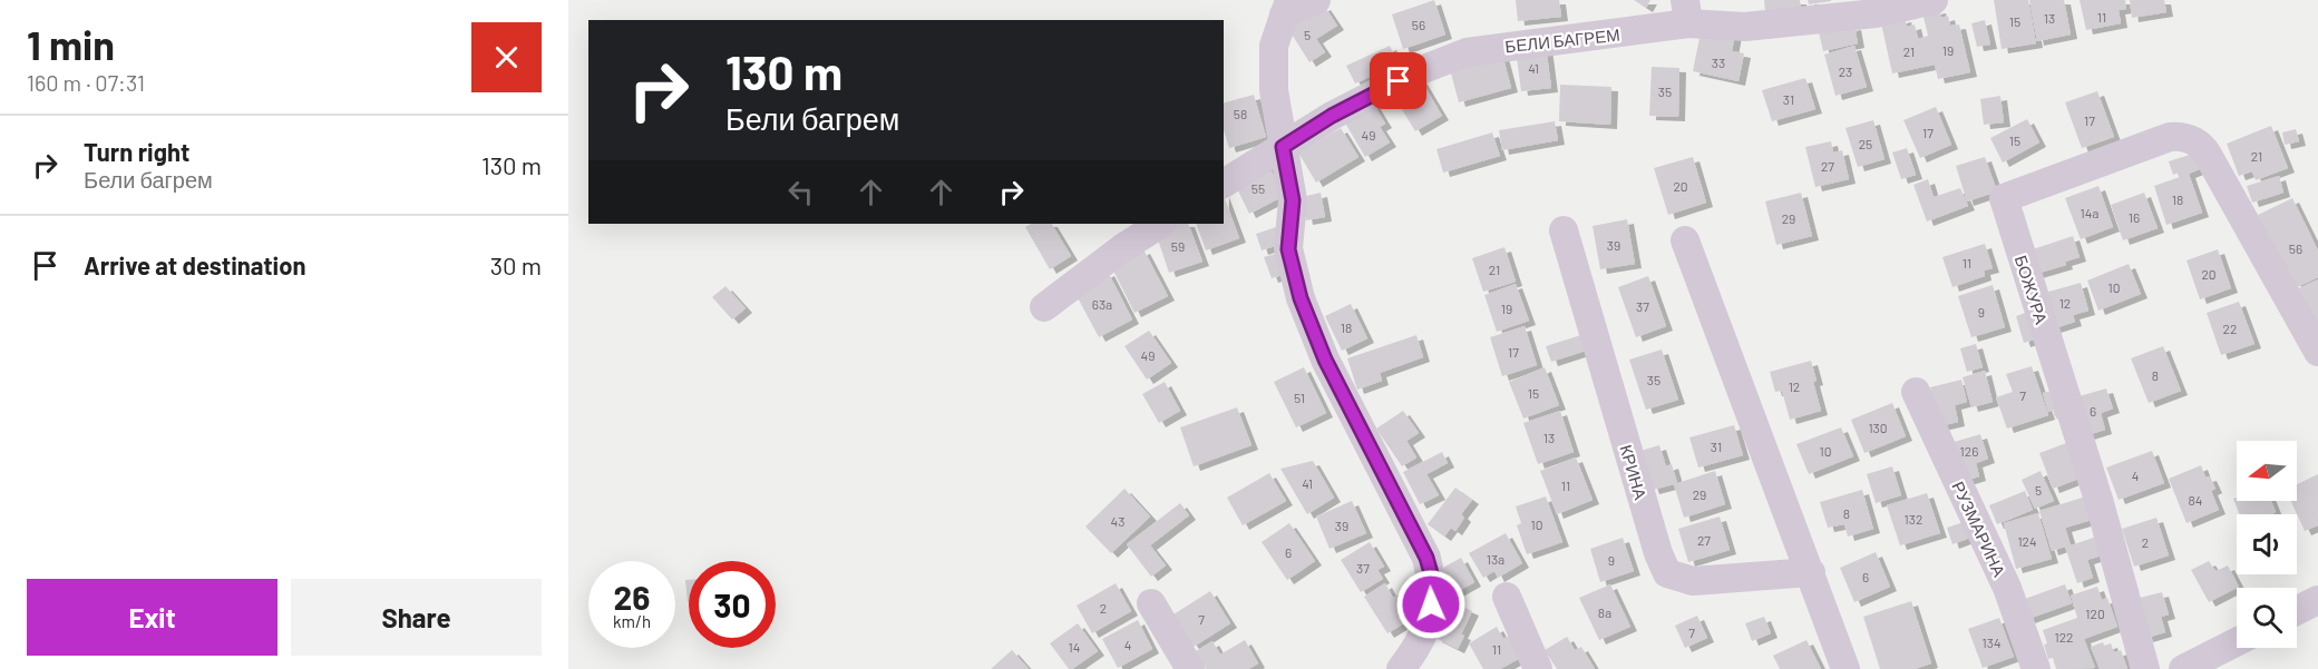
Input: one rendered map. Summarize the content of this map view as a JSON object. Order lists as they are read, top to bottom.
{
  "streets": {
    "street": [
      "БЕЛИ БАГРЕМ",
      "БОЖУРА",
      "КРИНА",
      "РУЗМАРИНА"
    ]
  },
  "house_numbers": [
    "11",
    "13",
    "15",
    "56",
    "5",
    "19",
    "21",
    "33",
    "41",
    "23",
    "35",
    "31",
    "58",
    "17",
    "17",
    "49",
    "15",
    "25",
    "21",
    "27",
    "20",
    "55",
    "18",
    "14a",
    "16",
    "29",
    "39",
    "59",
    "56",
    "11",
    "21",
    "20",
    "10",
    "12",
    "63a",
    "37",
    "19",
    "9",
    "18",
    "22",
    "17",
    "49",
    "8",
    "35",
    "12",
    "15",
    "7",
    "51",
    "6",
    "130",
    "13",
    "31",
    "10",
    "126",
    "4",
    "41",
    "11",
    "5",
    "29",
    "84",
    "8",
    "132",
    "43",
    "10",
    "39",
    "27",
    "124",
    "2",
    "6",
    "13a",
    "9",
    "37",
    "6",
    "2",
    "8a",
    "120",
    "7",
    "7",
    "122",
    "134",
    "4",
    "14",
    "11"
  ],
  "north": "left",
  "page": {
    "heading": ["1 min", "160 m · 07:31"],
    "turn": ["130 m", "Бели багрем"],
    "list": [
      {
        "name": "Turn right",
        "note": "Бели багрем",
        "value": "130 m"
      },
      {
        "name": "Arrive at destination",
        "value": "30 m"
      }
    ],
    "speed": "26 km/h",
    "limit": "30",
    "buttons": ["Exit", "Share"]
  }
}
